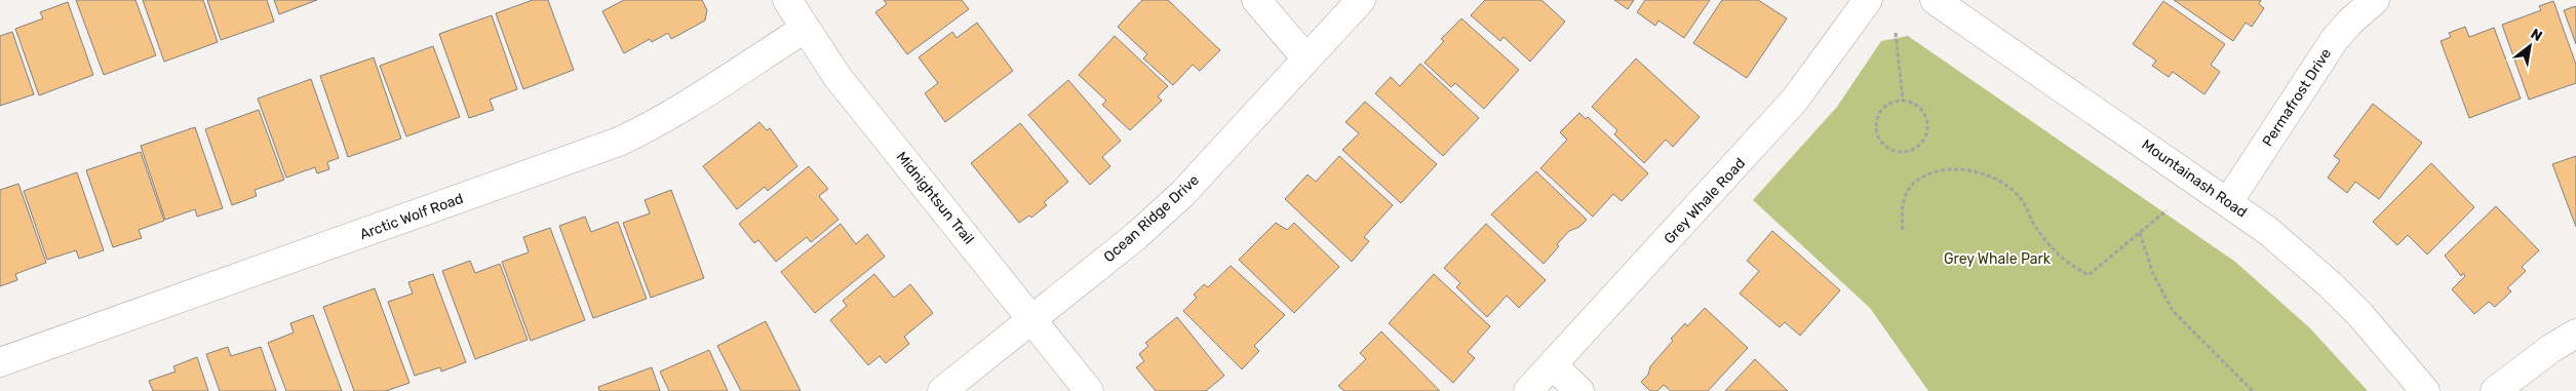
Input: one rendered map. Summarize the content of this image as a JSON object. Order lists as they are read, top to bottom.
{
  "streets": {
    "street": [
      "Permafrost Drive",
      "Mountainash Road",
      "Midnightsun Trail",
      "Grey Whale Road",
      "Arctic Wolf Road",
      "Ocean Ridge Drive"
    ]
  },
  "crossings": [
    ["Permafrost Drive", "Mountainash Road"],
    ["Midnightsun Trail", "Arctic Wolf Road"],
    ["Midnightsun Trail", "Ocean Ridge Drive"]
  ],
  "parks": ["Grey Whale Park"],
  "north": "top right"
}
